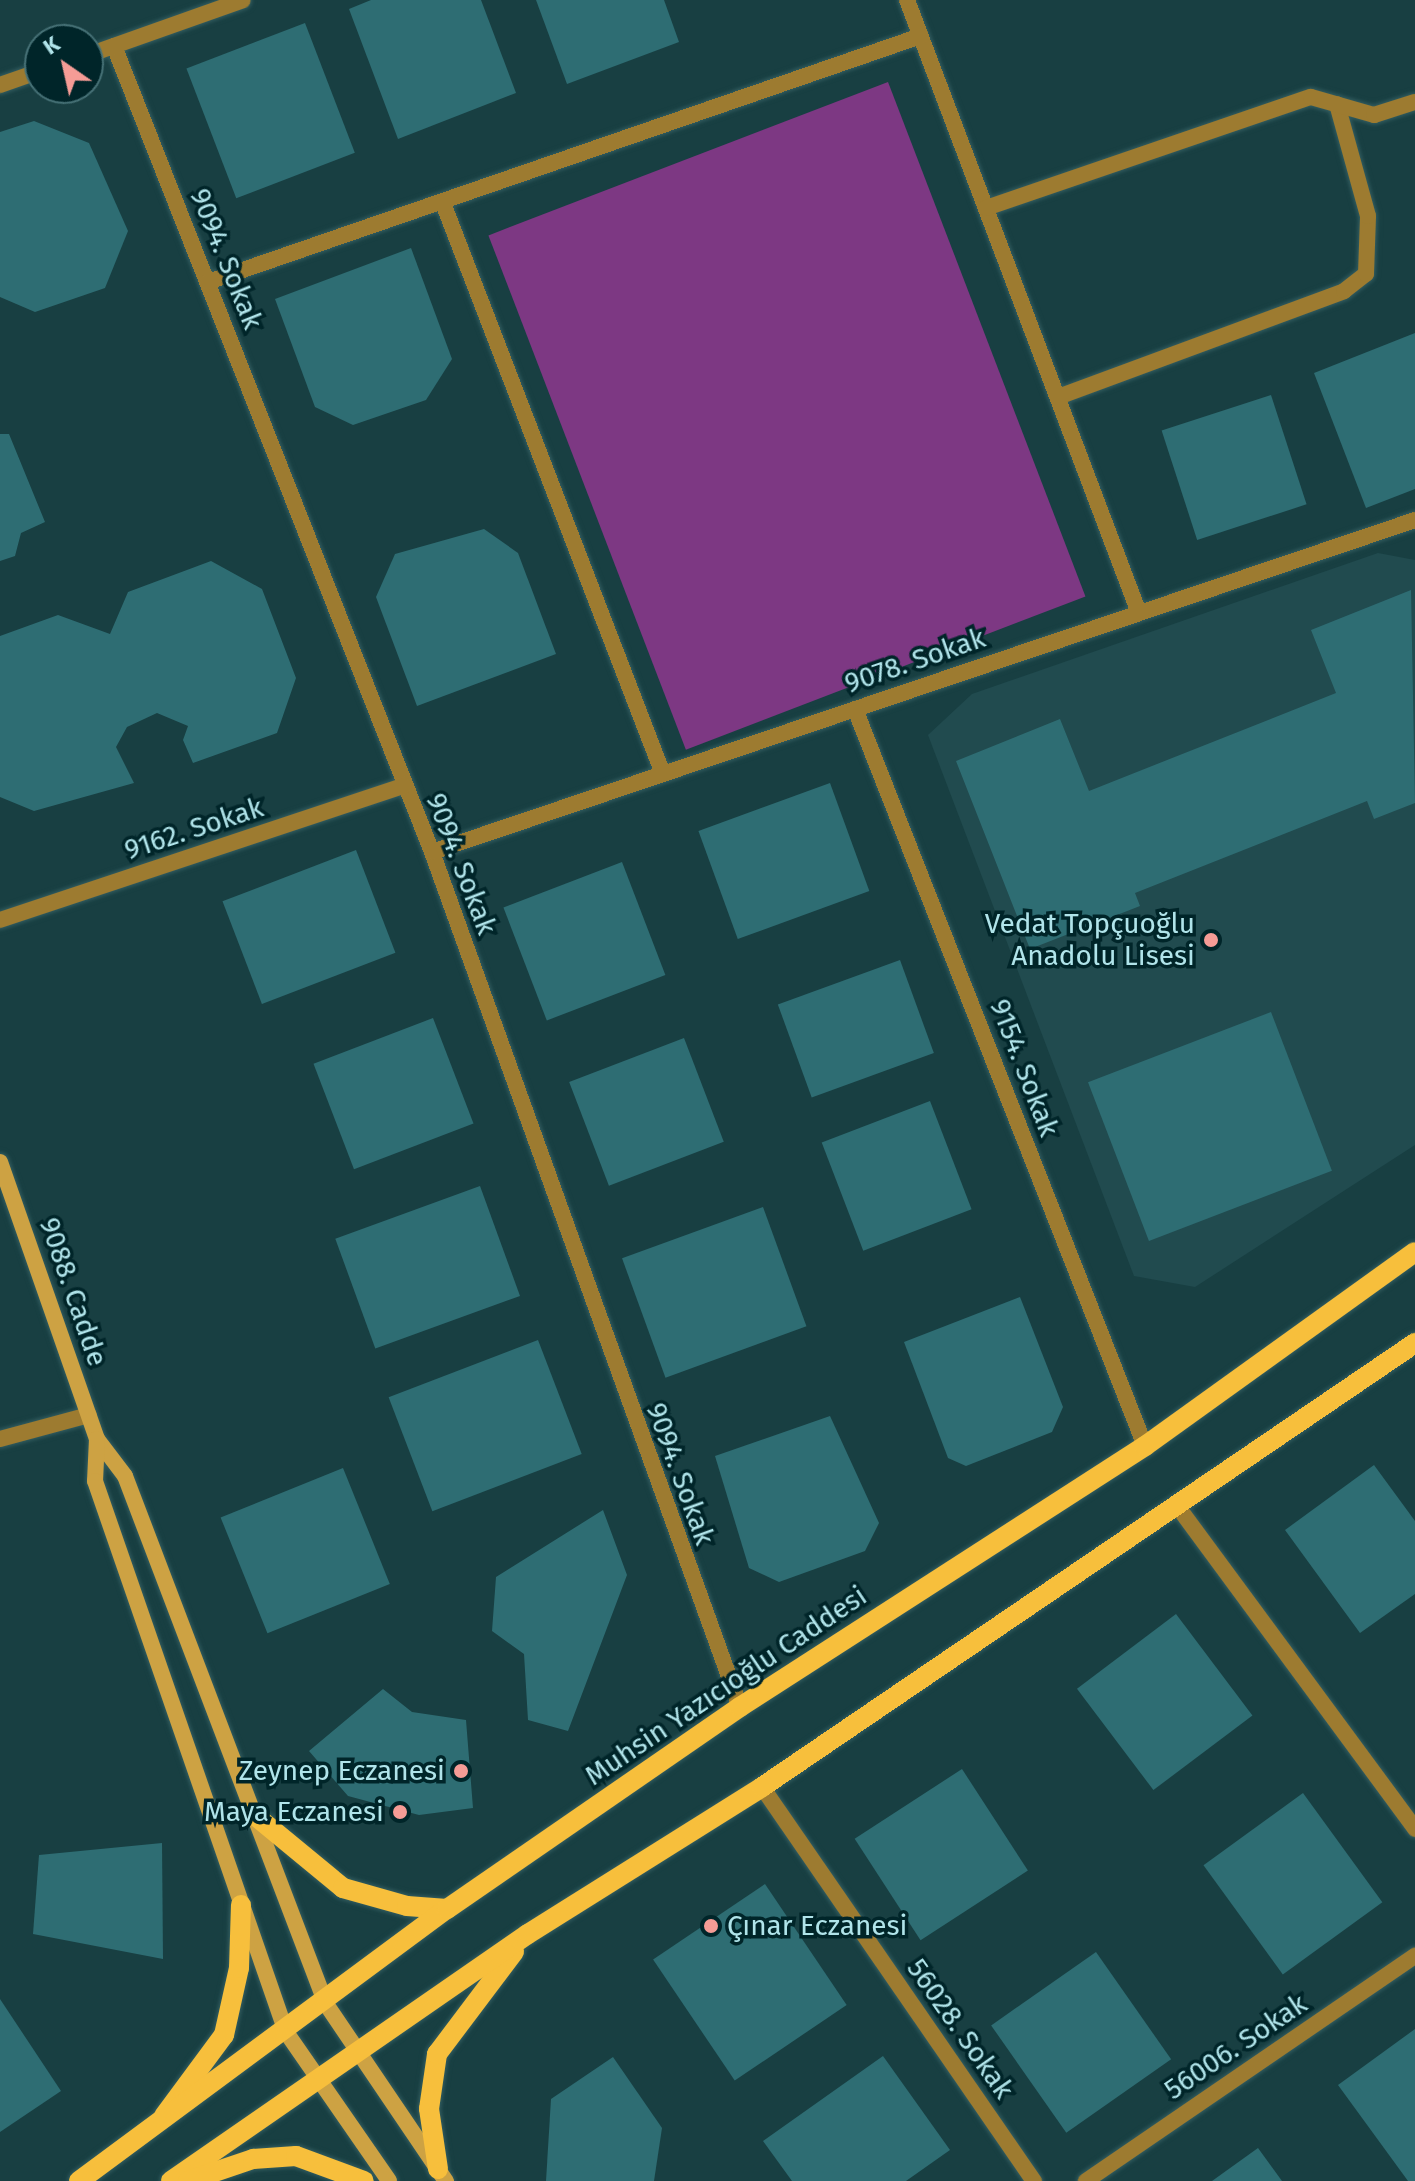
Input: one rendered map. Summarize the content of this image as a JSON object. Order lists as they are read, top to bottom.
{
  "streets": {
    "main road": ["Muhsin Yazıcıoğlu Caddesi"],
    "street": [
      "9094. Sokak",
      "9078. Sokak",
      "9162. Sokak",
      "9154. Sokak",
      "9088. Cadde",
      "56028. Sokak",
      "56006. Sokak"
    ]
  },
  "crossings": [
    ["9094. Sokak", "9078. Sokak"],
    ["9094. Sokak", "9162. Sokak"],
    ["9094. Sokak", "Muhsin Yazıcıoğlu Caddesi"],
    ["9078. Sokak", "9154. Sokak"],
    ["9154. Sokak", "Muhsin Yazıcıoğlu Caddesi"]
  ],
  "places": [
    "Vedat Topçuoğlu Anadolu Lisesi",
    "Zeynep Eczanesi",
    "Maya Eczanesi",
    "Çınar Eczanesi"
  ],
  "north": "top left"
}
